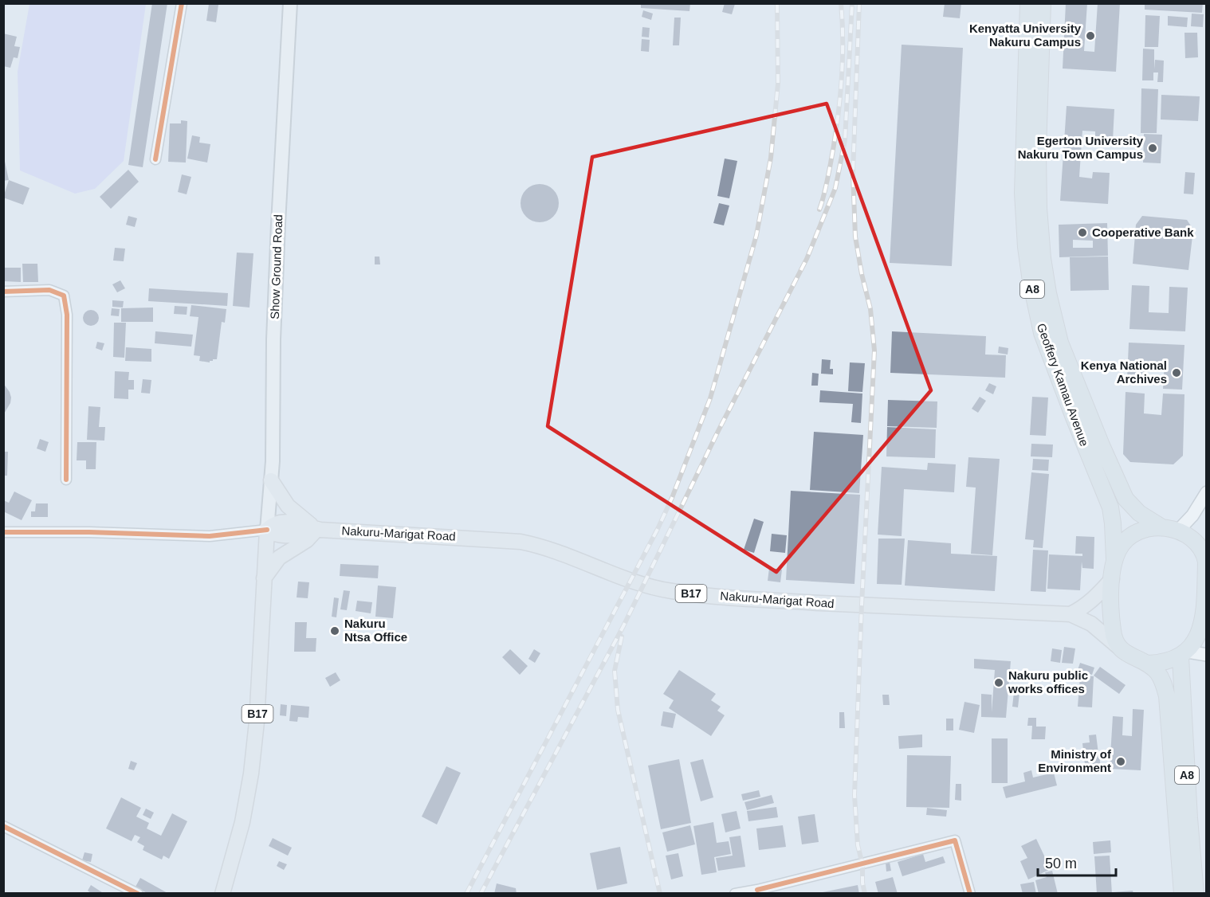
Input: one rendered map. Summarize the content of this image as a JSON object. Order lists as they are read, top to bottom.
{
  "streets": {
    "highway": ["A8", "Geoffery Kamau Avenue"],
    "main road": ["Show Ground Road", "Nakuru-Marigat Road", "B17"]
  },
  "crossings": [
    ["Show Ground Road", "Nakuru-Marigat Road"],
    ["Show Ground Road", "B17"],
    ["A8", "Geoffery Kamau Avenue"],
    ["A8", "B17"],
    ["Geoffery Kamau Avenue", "B17"],
    ["Nakuru-Marigat Road", "B17"]
  ],
  "places": [
    "Kenyatta University Nakuru Campus",
    "Egerton University Nakuru Town Campus",
    "Cooperative Bank",
    "Kenya National Archives",
    "Nakuru Ntsa Office",
    "Nakuru public works offices",
    "Ministry of Environment"
  ],
  "scale_bar": "50 m"
}
